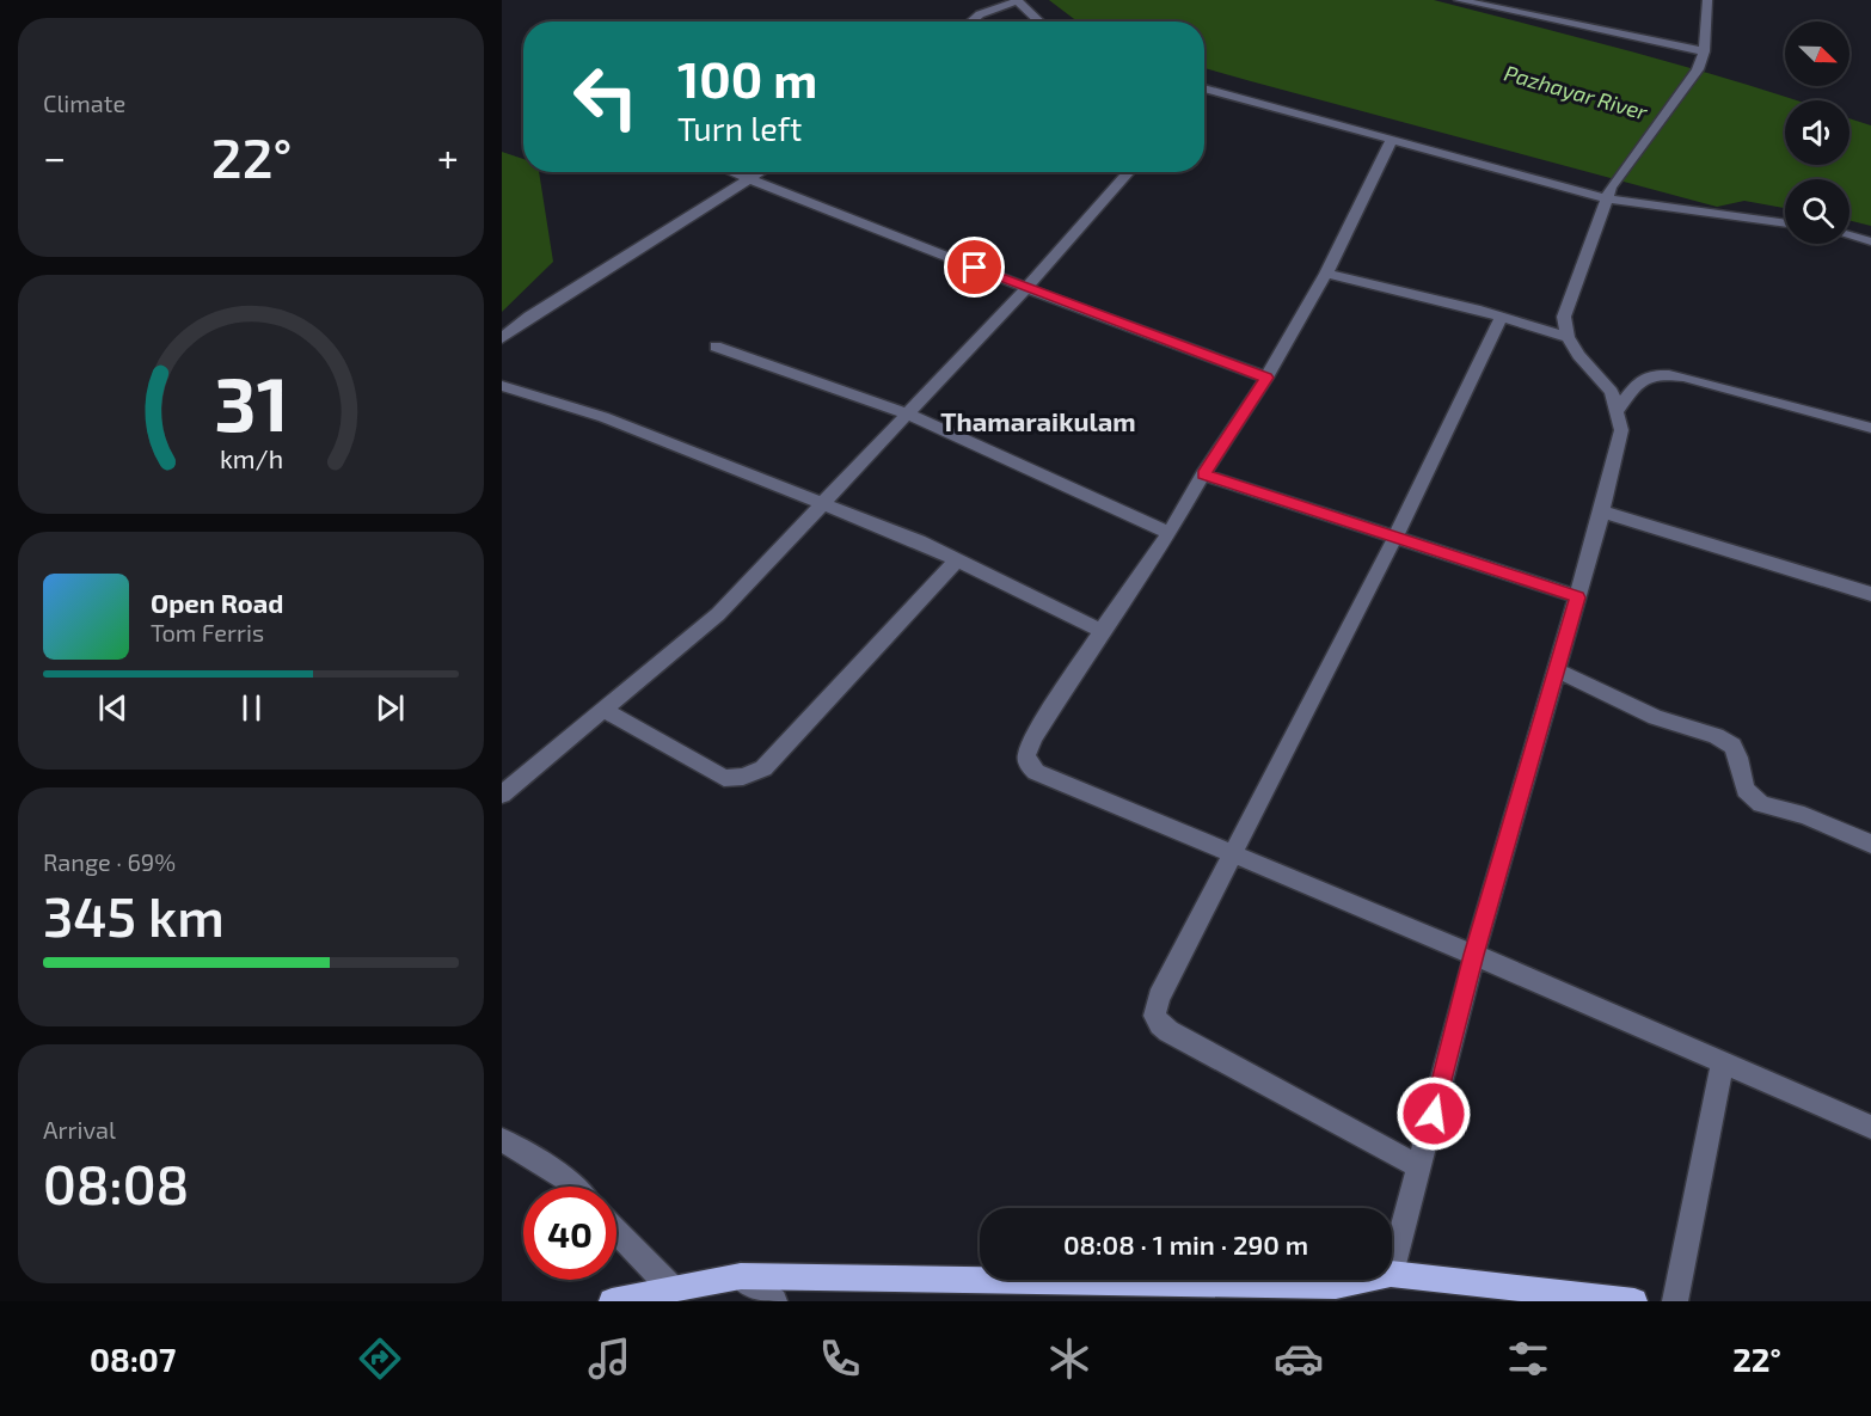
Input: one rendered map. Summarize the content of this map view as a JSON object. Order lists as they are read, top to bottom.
{
  "districts": ["Thamaraikulam"],
  "water": ["Pazhayar River"],
  "north": "bottom right",
  "page": {
    "tile": [
      "Climate",
      ["Range · 69%", "345 km"],
      ["Arrival", "08:08"]
    ],
    "turn": ["100 m", "Turn left"],
    "heat": ["−", "22°", "+"],
    "song": ["Open Road", "Tom Ferris"],
    "limit": "40",
    "trip": "08:08 · 1 min · 290 m",
    "tabs": ["08:07", "22°"],
    "gauge": ["31", "km/h"]
  }
}
